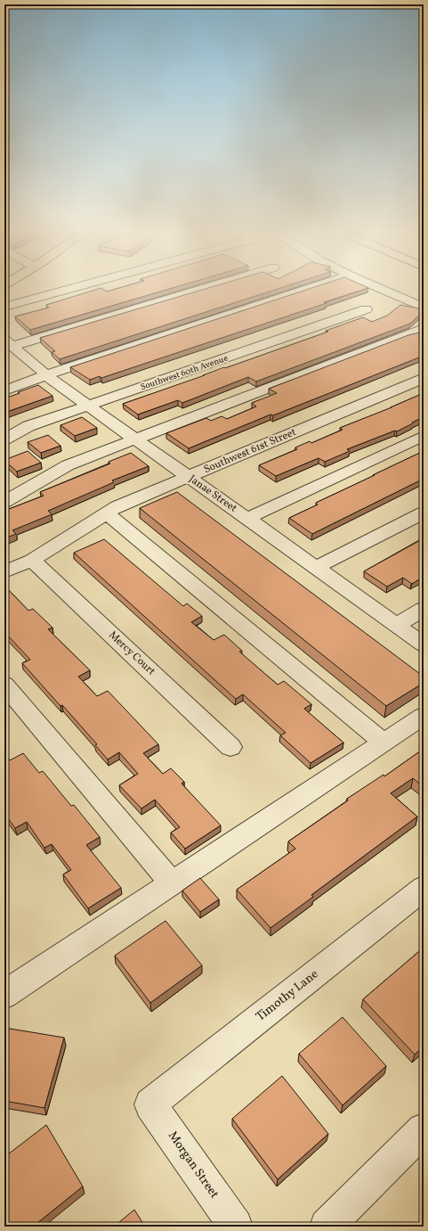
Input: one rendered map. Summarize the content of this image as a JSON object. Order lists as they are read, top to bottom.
{
  "streets": {
    "street": [
      "Southwest 60th Avenue",
      "Southwest 61st Street",
      "Janae Street",
      "Mercy Court",
      "Timothy Lane",
      "Morgan Street"
    ]
  },
  "crossings": [
    ["Southwest 60th Avenue", "Janae Street"],
    ["Southwest 61st Street", "Janae Street"],
    ["Southwest 61st Street", "Mercy Court"],
    ["Timothy Lane", "Morgan Street"]
  ]
}
